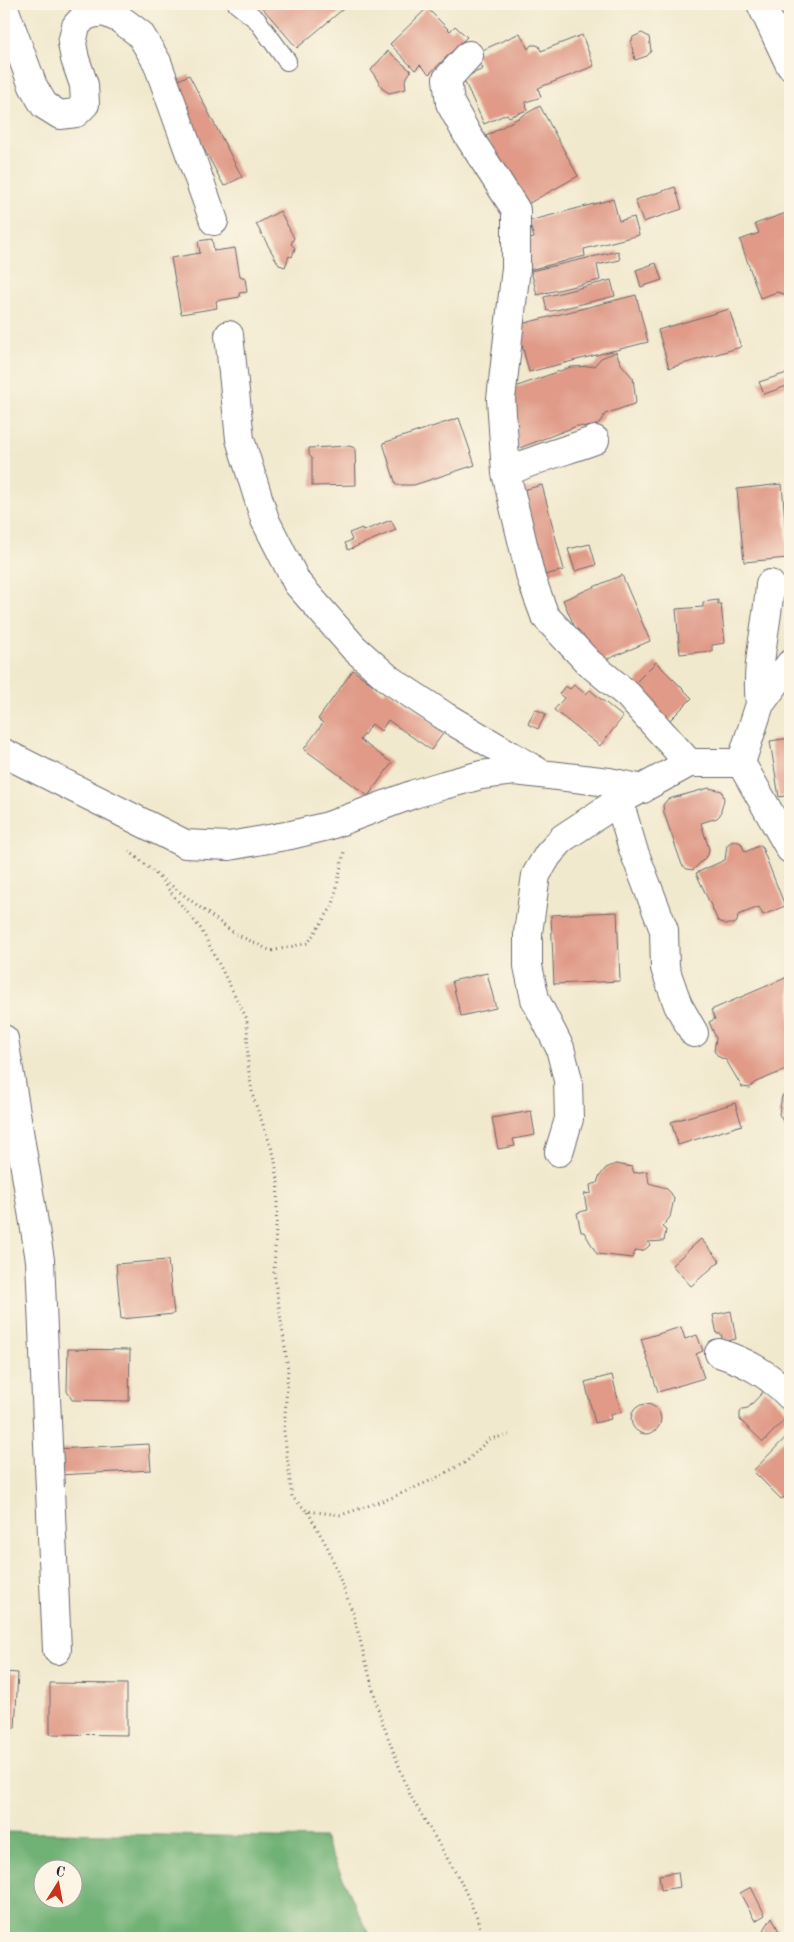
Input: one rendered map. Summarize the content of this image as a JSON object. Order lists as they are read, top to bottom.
{
  "north": "top"
}
